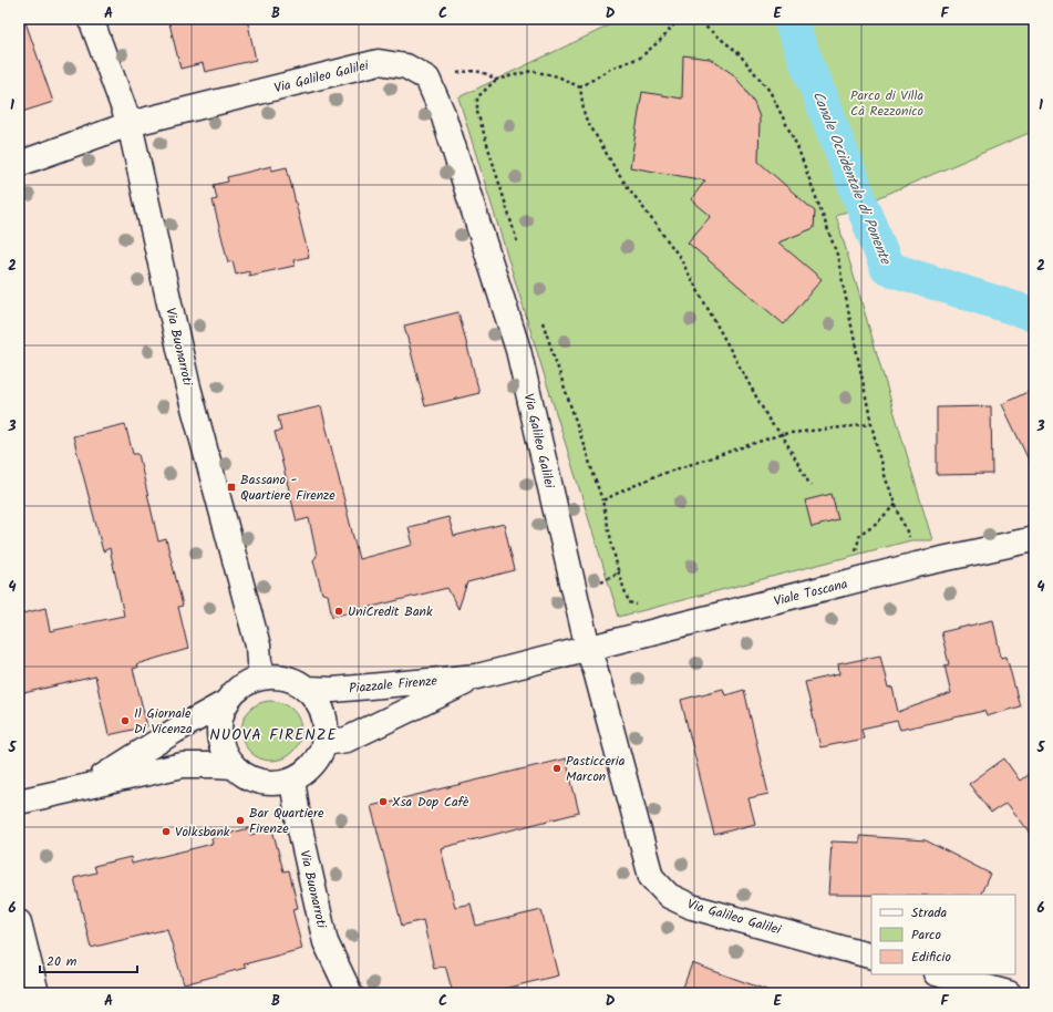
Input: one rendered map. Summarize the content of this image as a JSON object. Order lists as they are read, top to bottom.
{
  "streets": {
    "street": [
      "Via Galileo Galilei",
      "Via Buonarroti",
      "Viale Toscana",
      "Piazzale Firenze"
    ]
  },
  "crossings": [
    ["Via Galileo Galilei", "Via Buonarroti"],
    ["Via Galileo Galilei", "Viale Toscana"],
    ["Via Galileo Galilei", "Piazzale Firenze"],
    ["Via Buonarroti", "Piazzale Firenze"],
    ["Viale Toscana", "Piazzale Firenze"]
  ],
  "districts": ["NUOVA FIRENZE"],
  "water": ["Canale Occidentale di Ponente"],
  "parks": ["Parco di Villa Cà Rezzonico"],
  "places": {
    "transit": ["Bassano - Quartiere Firenze"],
    "other": [
      "UniCredit Bank",
      "Il Giornale Di Vicenza",
      "Pasticceria Marcon",
      "Xsa Dop Cafè",
      "Bar Quartiere Firenze",
      "Volksbank"
    ]
  },
  "legend": ["Strada", "Parco", "Edificio"],
  "scale_bar": "20 m",
  "grid": {
    "columns": [
      "A",
      "B",
      "C",
      "D",
      "E",
      "F"
    ],
    "rows": [
      "1",
      "2",
      "3",
      "4",
      "5",
      "6"
    ]
  }
}
